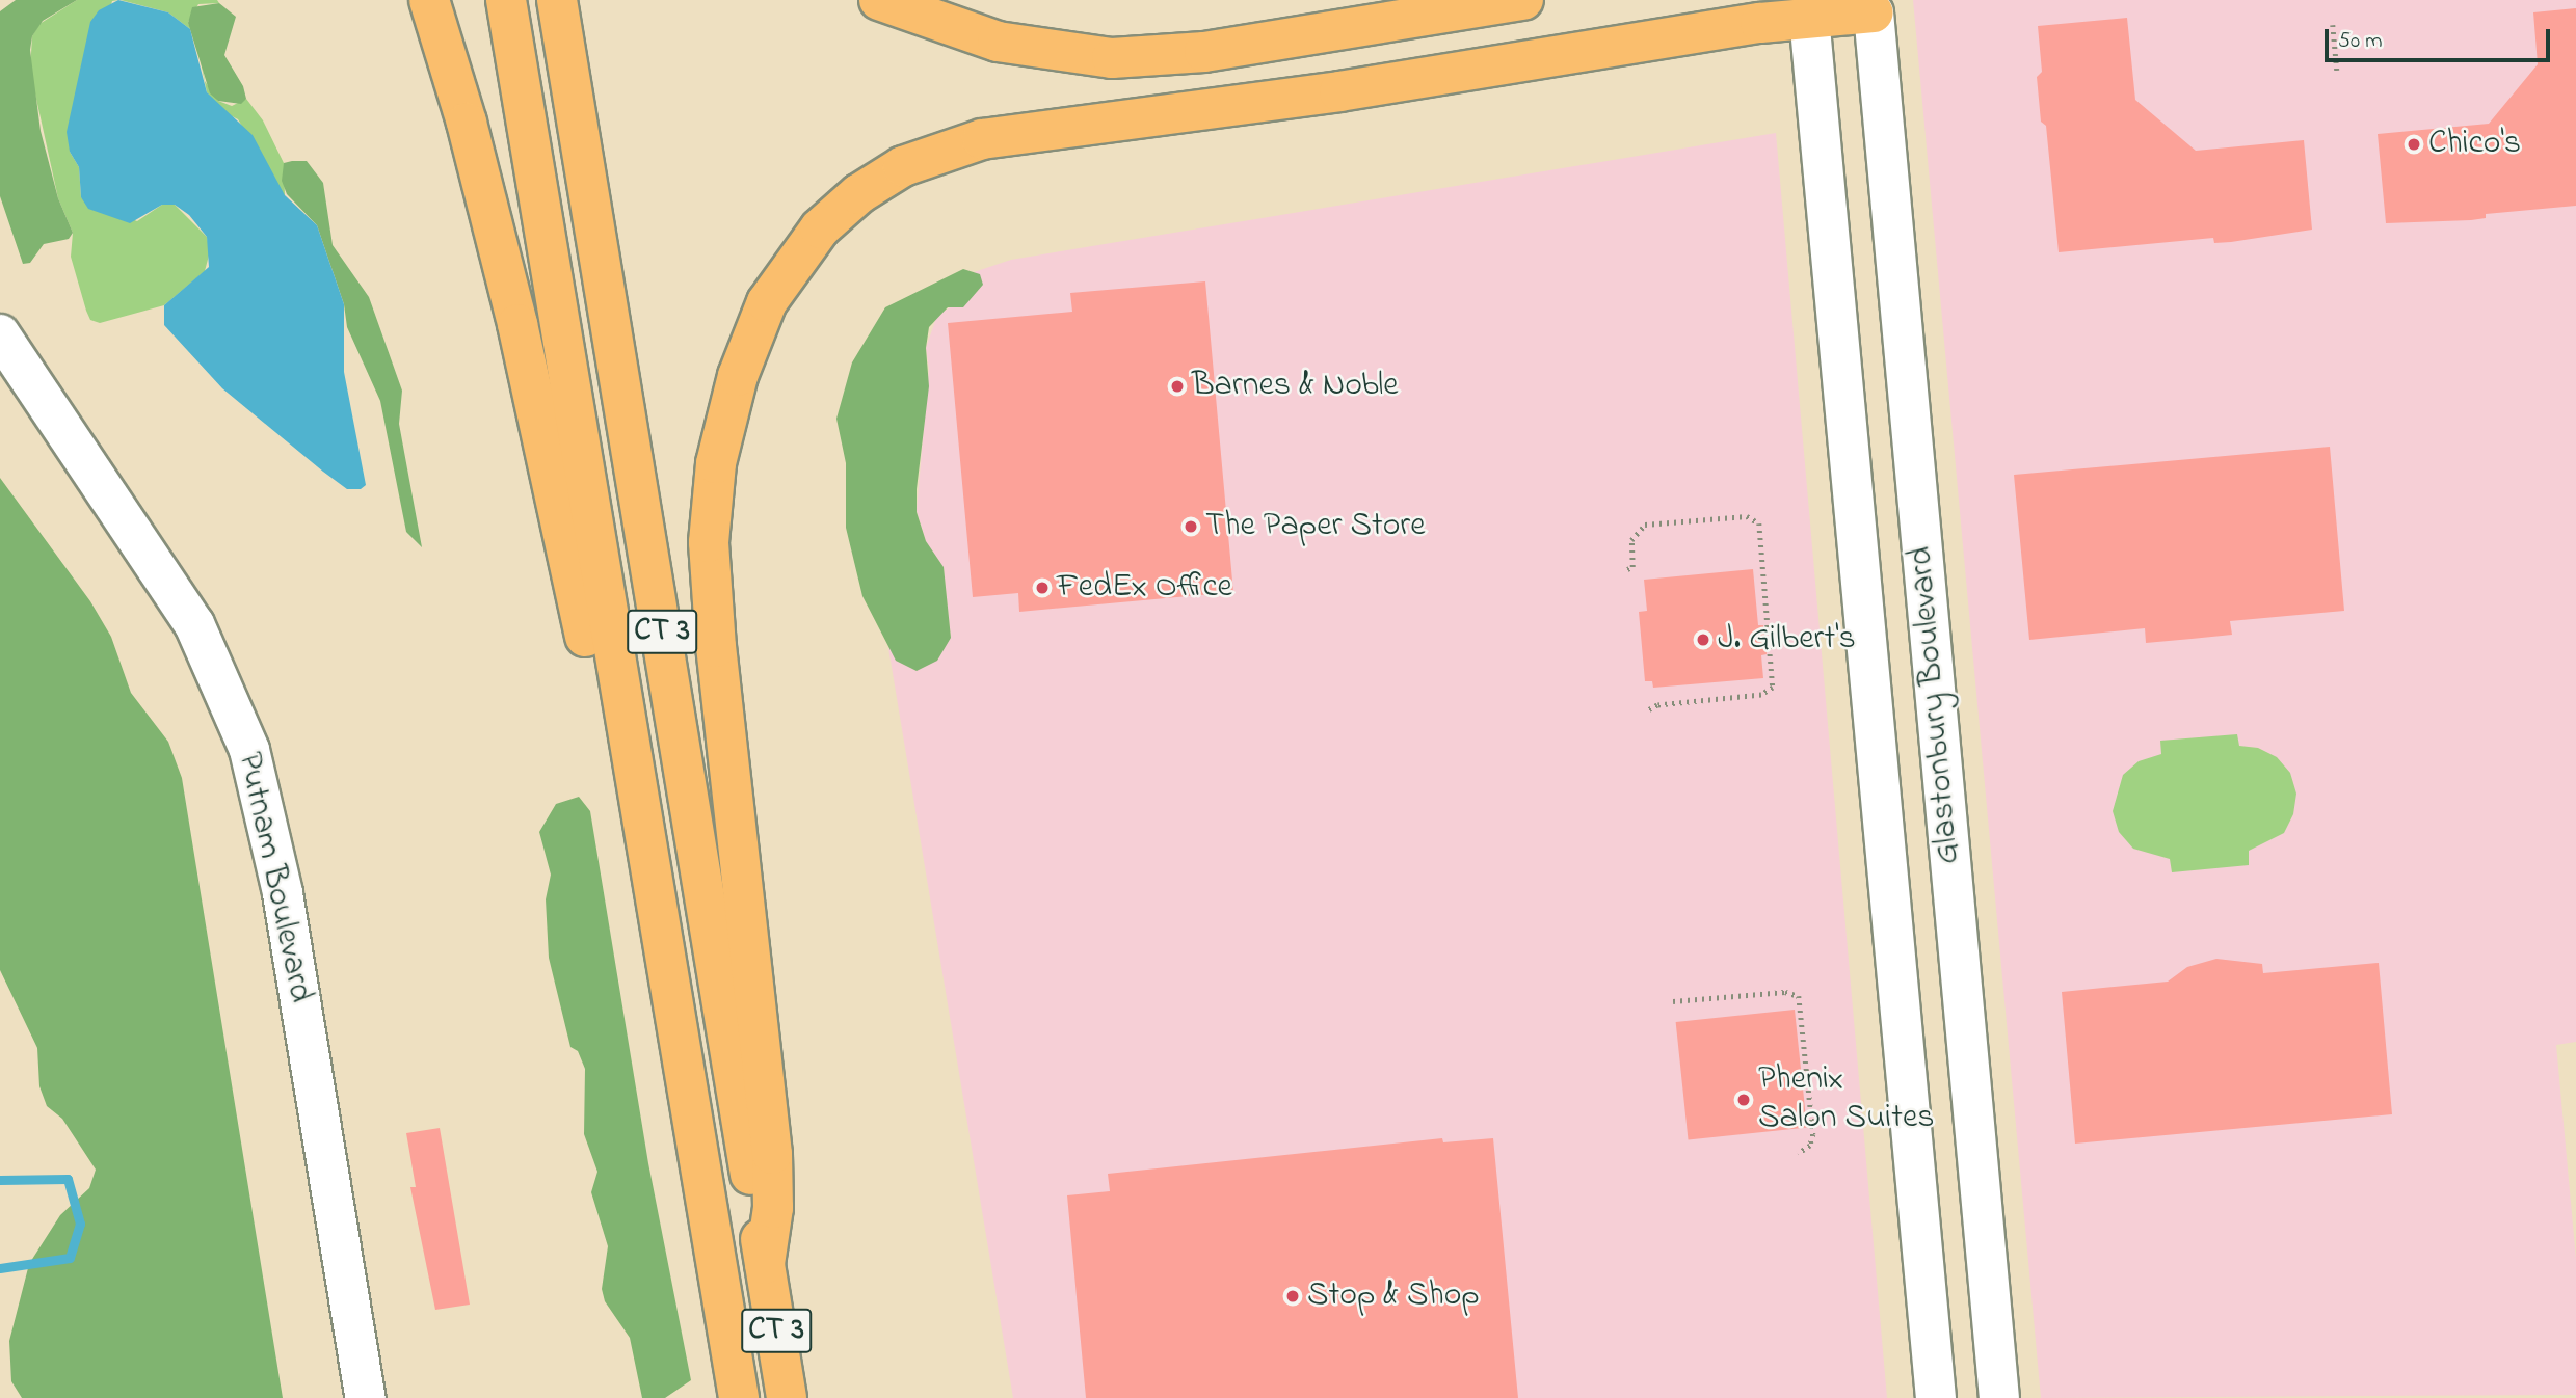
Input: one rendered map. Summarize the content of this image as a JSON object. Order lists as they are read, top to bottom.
{
  "streets": {
    "highway": ["CT 3"],
    "street": ["Glastonbury Boulevard", "Putnam Boulevard"]
  },
  "places": [
    "Chico's",
    "Barnes & Noble",
    "The Paper Store",
    "FedEx Office",
    "J. Gilbert's",
    "Phenix Salon Suites",
    "Stop & Shop"
  ],
  "scale_bar": "50 m"
}
